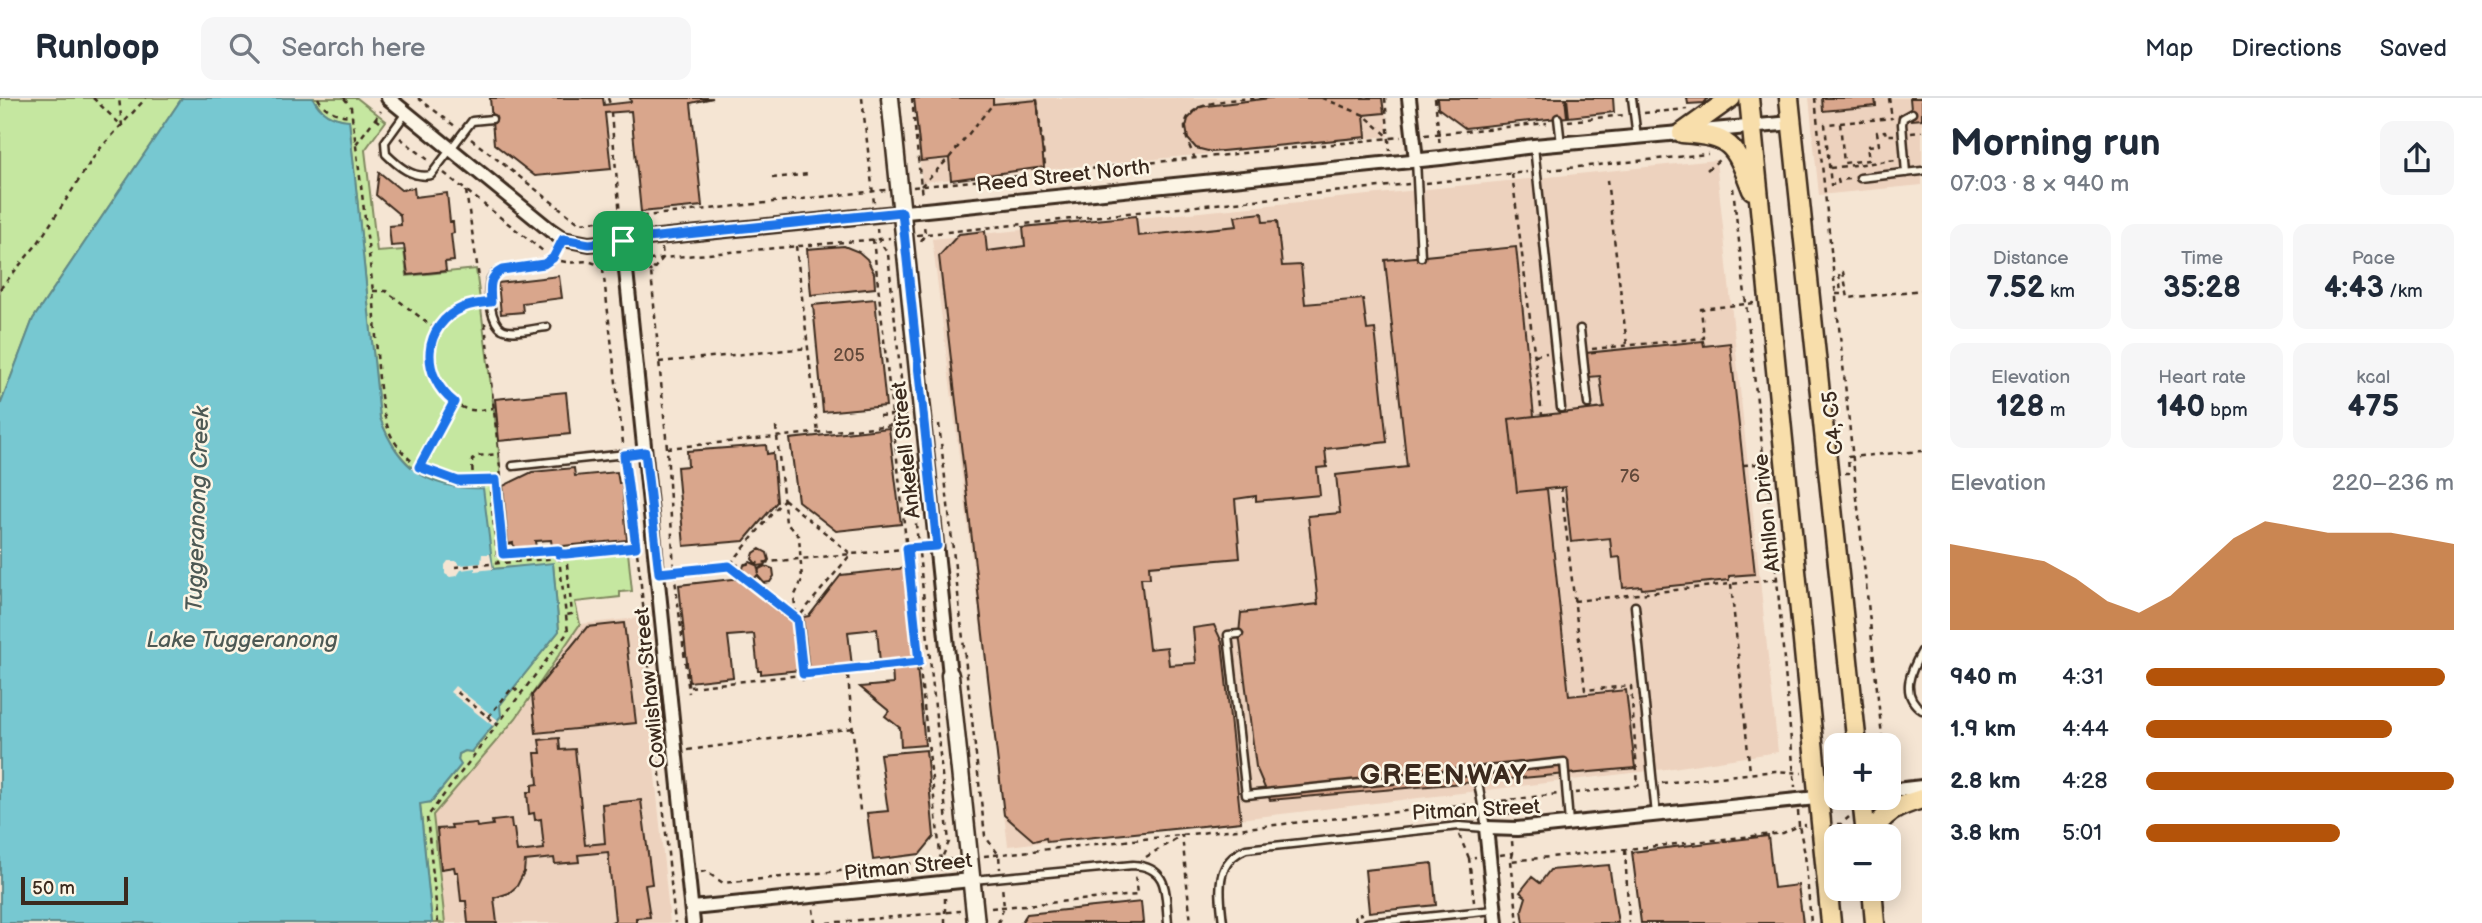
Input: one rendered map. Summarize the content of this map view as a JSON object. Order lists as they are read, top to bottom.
{
  "streets": {
    "main road": ["Athllon Drive"],
    "street": [
      "Reed Street North",
      "Anketell Street",
      "Cowlishaw Street",
      "Pitman Street"
    ],
    "path": ["C4, C5"]
  },
  "crossings": [
    ["Reed Street North", "Anketell Street"],
    ["Reed Street North", "Athllon Drive"],
    ["Reed Street North", "Cowlishaw Street"],
    ["Anketell Street", "Pitman Street"],
    ["Cowlishaw Street", "Pitman Street"]
  ],
  "districts": ["GREENWAY"],
  "water": ["Tuggeranong Creek", "Lake Tuggeranong"],
  "house_numbers": ["205", "76"],
  "scale_bar": "50 m",
  "page": {
    "header": "Runloop",
    "search": "Search here",
    "nav": ["Map", "Directions", "Saved"],
    "heading": ["Morning run", "07:03 · 8 × 940 m"],
    "stats": [
      ["Distance", "7.52 km"],
      ["Time", "35:28"],
      ["Pace", "4:43 /km"],
      ["Elevation", "128 m"],
      ["Heart rate", "140 bpm"],
      ["kcal", "475"]
    ],
    "chart": ["Elevation", "220–236 m"],
    "list": [
      {
        "name": "940 m",
        "note": "4:31"
      },
      {
        "name": "1.9 km",
        "note": "4:44"
      },
      {
        "name": "2.8 km",
        "note": "4:28"
      },
      {
        "name": "3.8 km",
        "note": "5:01"
      }
    ],
    "map_buttons": ["+", "−"],
    "scale": "50 m"
  }
}
